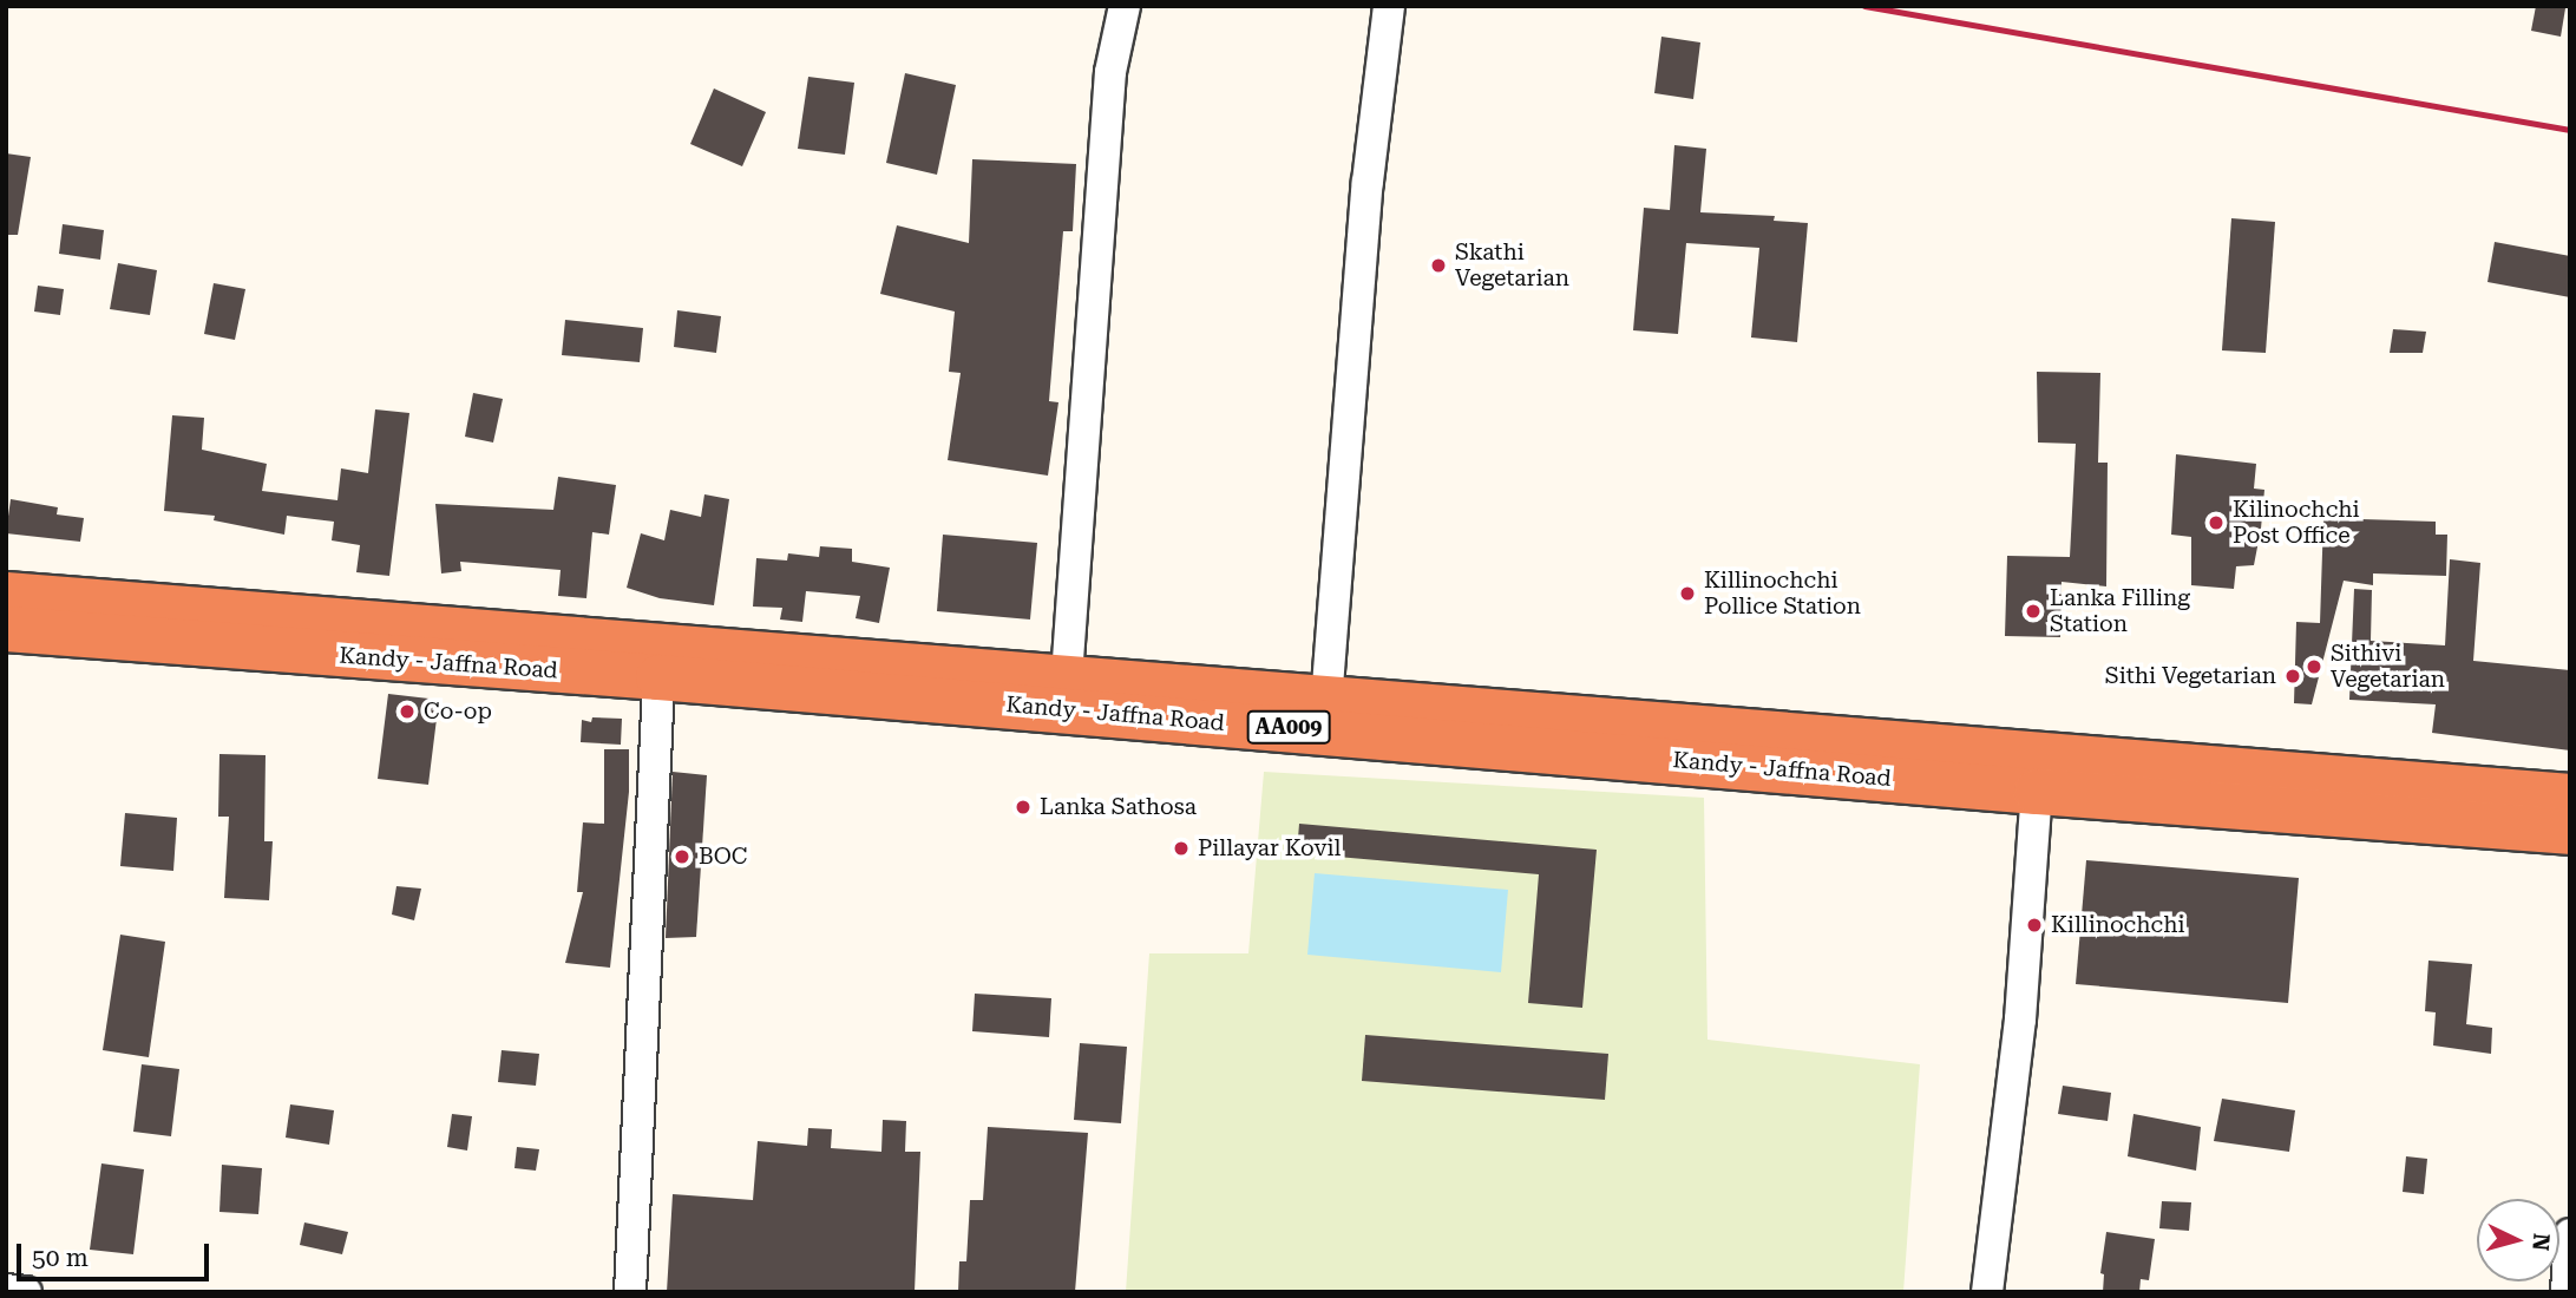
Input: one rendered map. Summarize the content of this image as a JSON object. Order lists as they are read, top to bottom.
{
  "streets": {
    "highway": ["Kandy - Jaffna Road", "AA009"]
  },
  "places": [
    "Skathi Vegetarian",
    "Kilinochchi Post Office",
    "Killinochchi Pollice Station",
    "Lanka Filling Station",
    "Sithivi Vegetarian",
    "Sithi Vegetarian",
    "Co-op",
    "Lanka Sathosa",
    "Pillayar Kovil",
    "BOC",
    "Killinochchi"
  ],
  "scale_bar": "50 m",
  "north": "right"
}
